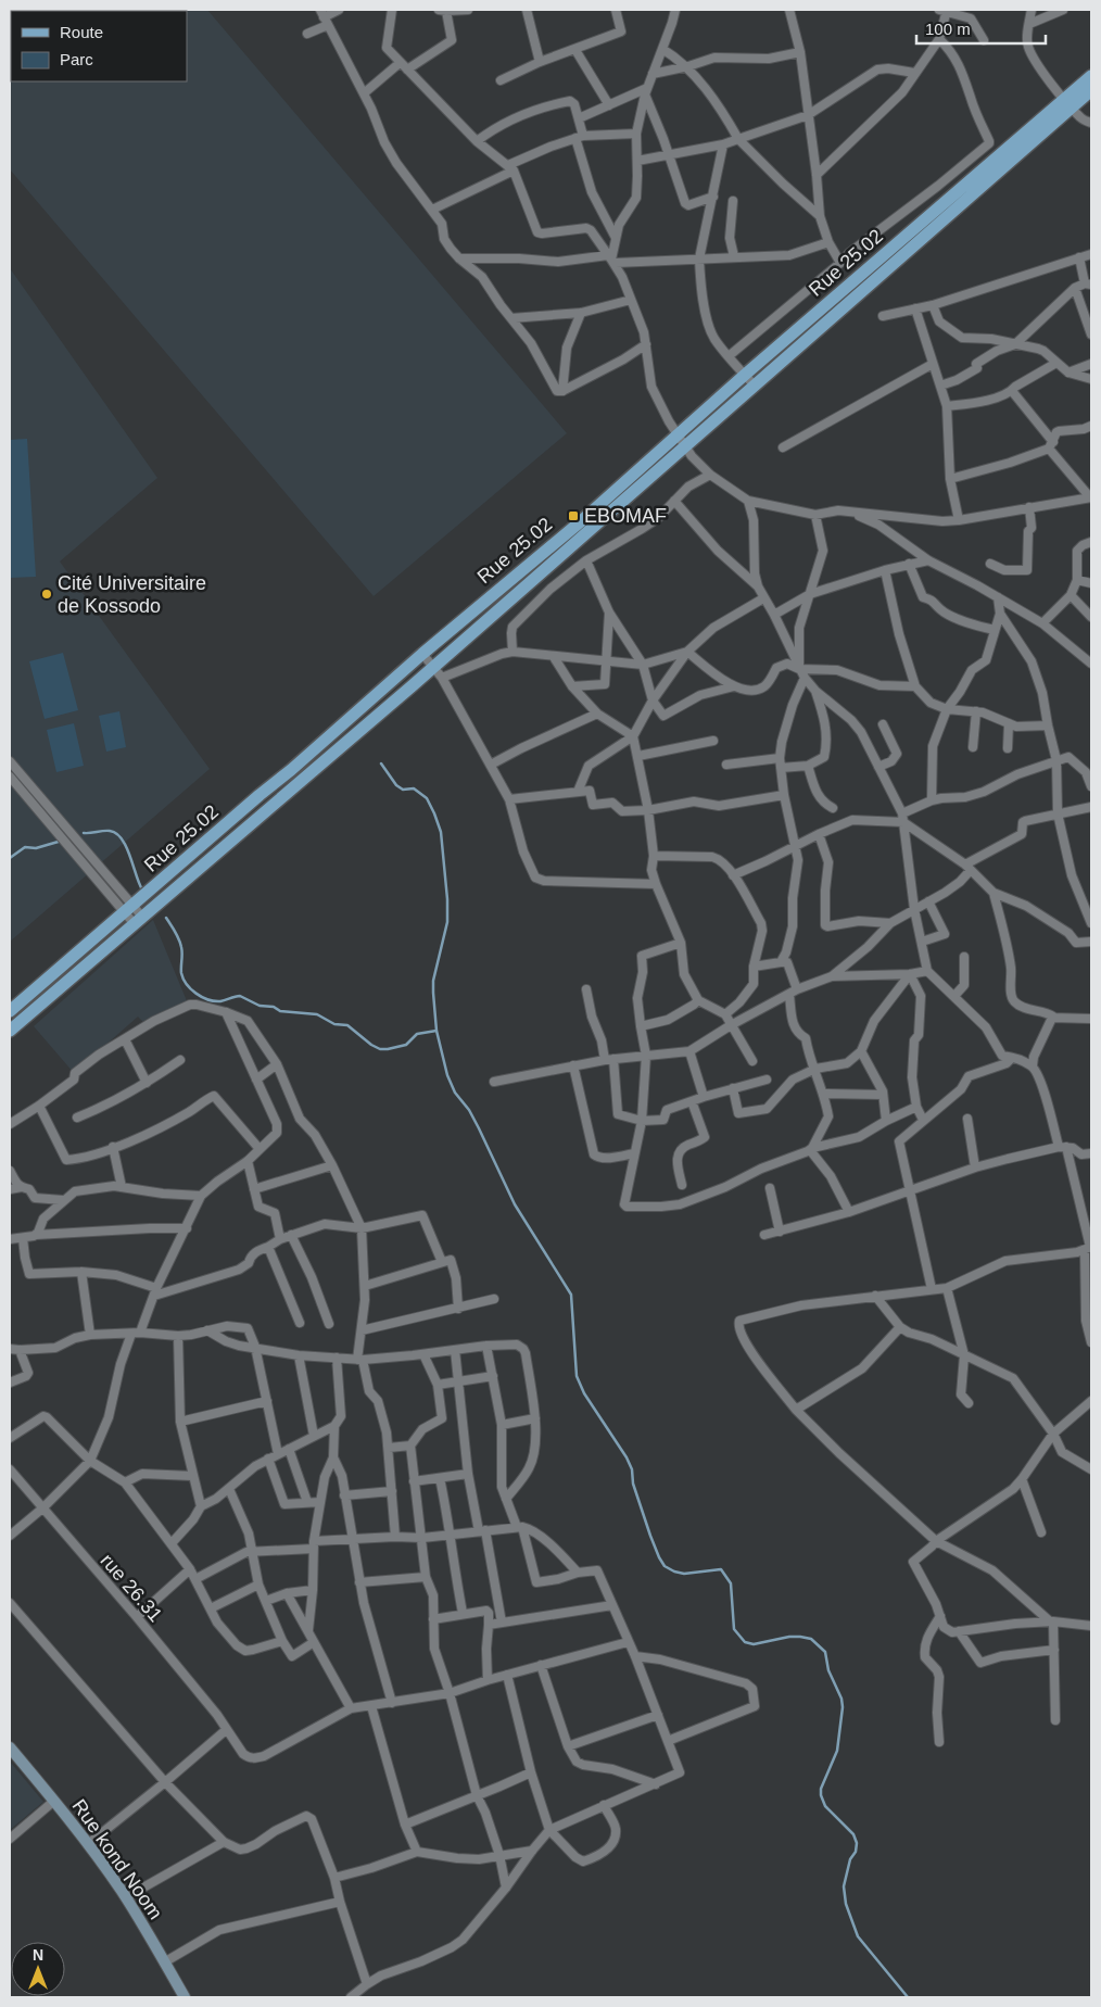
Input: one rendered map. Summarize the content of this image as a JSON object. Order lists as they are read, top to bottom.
{
  "streets": {
    "main road": ["Rue 25.02"],
    "street": ["rue 26.31", "Rue kond Noom"]
  },
  "places": {
    "transit": ["EBOMAF"],
    "other": ["Cité Universitaire de Kossodo"]
  },
  "legend": ["Route", "Parc"],
  "scale_bar": "100 m",
  "north": "top"
}
